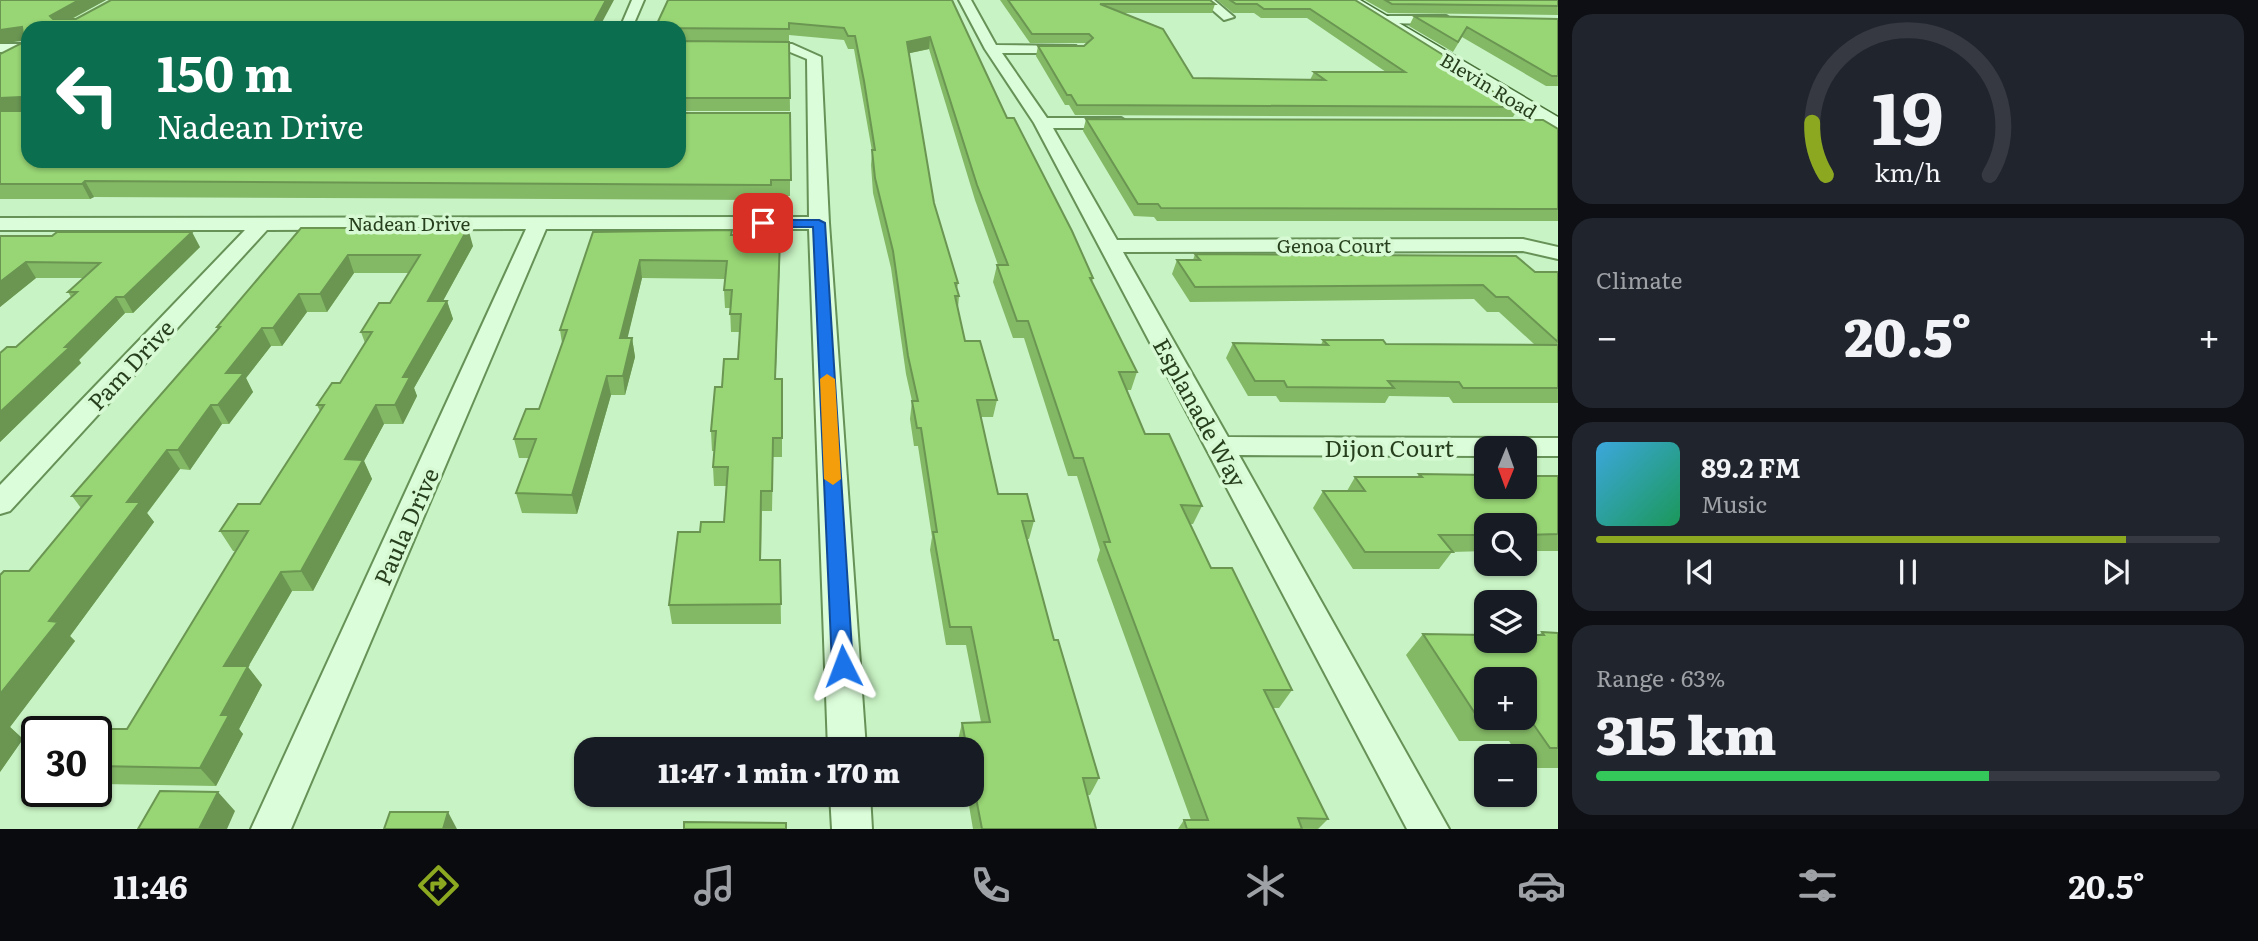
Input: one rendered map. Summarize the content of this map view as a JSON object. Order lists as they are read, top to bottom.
{
  "streets": {
    "street": [
      "Blevin Road",
      "Nadean Drive",
      "Genoa Court",
      "Pam Drive",
      "Esplanade Way",
      "Dijon Court",
      "Paula Drive"
    ]
  },
  "crossings": [
    ["Nadean Drive", "Pam Drive"],
    ["Nadean Drive", "Paula Drive"],
    ["Genoa Court", "Esplanade Way"],
    ["Esplanade Way", "Dijon Court"]
  ],
  "north": "bottom",
  "page": {
    "turn": ["150 m", "Nadean Drive"],
    "tile": [
      "Climate",
      ["Range · 63%", "315 km"]
    ],
    "heat": ["−", "20.5°", "+"],
    "map_buttons": ["+", "−"],
    "song": ["89.2 FM", "Music"],
    "limit": "30",
    "trip": "11:47 · 1 min · 170 m",
    "tabs": ["11:46", "20.5°"],
    "gauge": ["19", "km/h"]
  }
}
